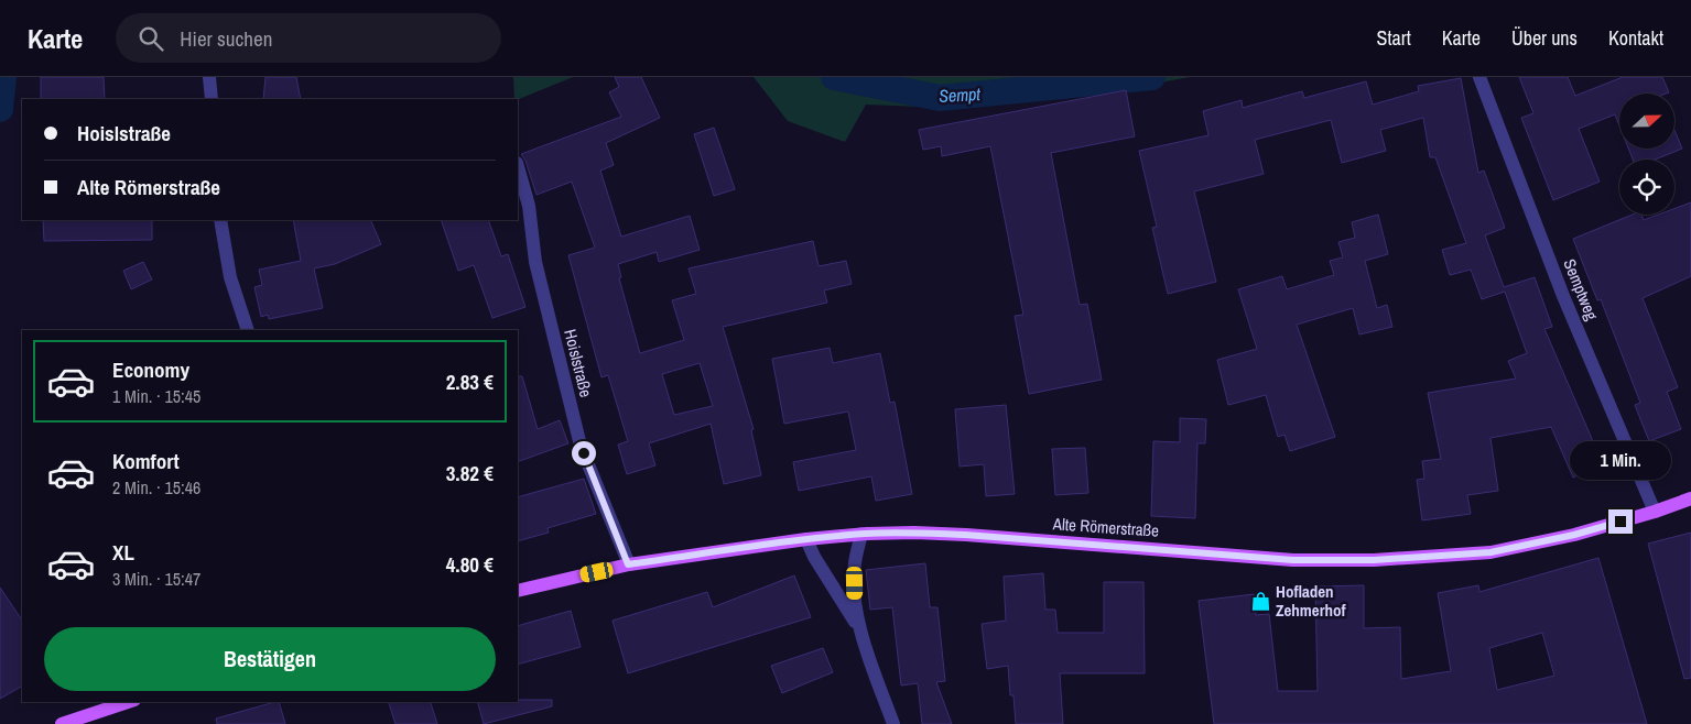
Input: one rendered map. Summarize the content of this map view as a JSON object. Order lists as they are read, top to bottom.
{
  "streets": {
    "main road": ["Alte Römerstraße"],
    "street": ["Semptweg", "Hoislstraße"]
  },
  "crossings": [
    ["Semptweg", "Alte Römerstraße"],
    ["Hoislstraße", "Alte Römerstraße"]
  ],
  "water": ["Sempt"],
  "places": {
    "shop": ["Hofladen Zehmerhof"]
  },
  "north": "right",
  "page": {
    "header": "Karte",
    "search": "Hier suchen",
    "nav": [
      "Start",
      "Karte",
      "Über uns",
      "Kontakt"
    ],
    "banner": ["Hoislstraße", "Alte Römerstraße"],
    "list": [
      {
        "name": "Economy",
        "note": "1 Min. · 15:45",
        "value": "2.83 €"
      },
      {
        "name": "Komfort",
        "note": "2 Min. · 15:46",
        "value": "3.82 €"
      },
      {
        "name": "XL",
        "note": "3 Min. · 15:47",
        "value": "4.80 €"
      }
    ],
    "bubble": "1 Min.",
    "buttons": "Bestätigen"
  }
}
